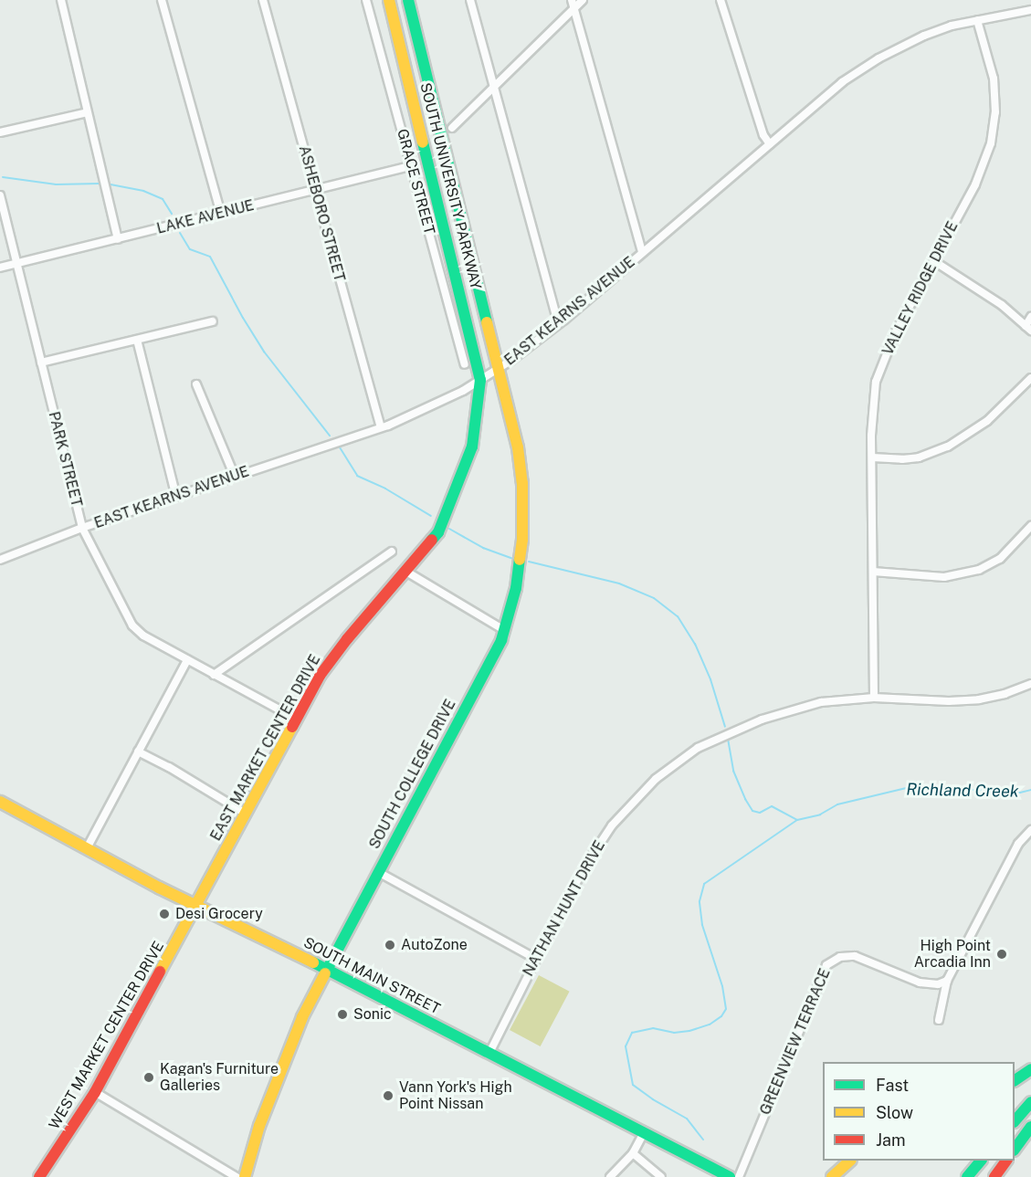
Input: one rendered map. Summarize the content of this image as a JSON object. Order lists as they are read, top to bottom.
{
  "streets": {
    "main road": [
      "SOUTH UNIVERSITY PARKWAY",
      "EAST MARKET CENTER DRIVE",
      "SOUTH COLLEGE DRIVE",
      "SOUTH MAIN STREET",
      "WEST MARKET CENTER DRIVE"
    ],
    "street": [
      "GRACE STREET",
      "ASHEBORO STREET",
      "LAKE AVENUE",
      "VALLEY RIDGE DRIVE",
      "EAST KEARNS AVENUE",
      "PARK STREET",
      "NATHAN HUNT DRIVE",
      "GREENVIEW TERRACE"
    ]
  },
  "crossings": [
    ["GRACE STREET", "LAKE AVENUE"],
    ["SOUTH UNIVERSITY PARKWAY", "EAST KEARNS AVENUE"],
    ["SOUTH UNIVERSITY PARKWAY", "EAST MARKET CENTER DRIVE"],
    ["SOUTH UNIVERSITY PARKWAY", "SOUTH COLLEGE DRIVE"],
    ["ASHEBORO STREET", "LAKE AVENUE"],
    ["ASHEBORO STREET", "EAST KEARNS AVENUE"],
    ["LAKE AVENUE", "PARK STREET"],
    ["VALLEY RIDGE DRIVE", "EAST KEARNS AVENUE"],
    ["VALLEY RIDGE DRIVE", "NATHAN HUNT DRIVE"],
    ["EAST KEARNS AVENUE", "PARK STREET"],
    ["EAST KEARNS AVENUE", "EAST MARKET CENTER DRIVE"],
    ["EAST KEARNS AVENUE", "SOUTH COLLEGE DRIVE"],
    ["PARK STREET", "EAST MARKET CENTER DRIVE"],
    ["EAST MARKET CENTER DRIVE", "SOUTH MAIN STREET"],
    ["EAST MARKET CENTER DRIVE", "WEST MARKET CENTER DRIVE"],
    ["SOUTH COLLEGE DRIVE", "SOUTH MAIN STREET"],
    ["NATHAN HUNT DRIVE", "SOUTH MAIN STREET"],
    ["SOUTH MAIN STREET", "WEST MARKET CENTER DRIVE"]
  ],
  "water": ["Richland Creek"],
  "places": [
    "Desi Grocery",
    "AutoZone",
    "High Point Arcadia Inn",
    "Sonic",
    "Kagan's Furniture Galleries",
    "Vann York's High Point Nissan"
  ],
  "legend": ["Fast", "Slow", "Jam"]
}
